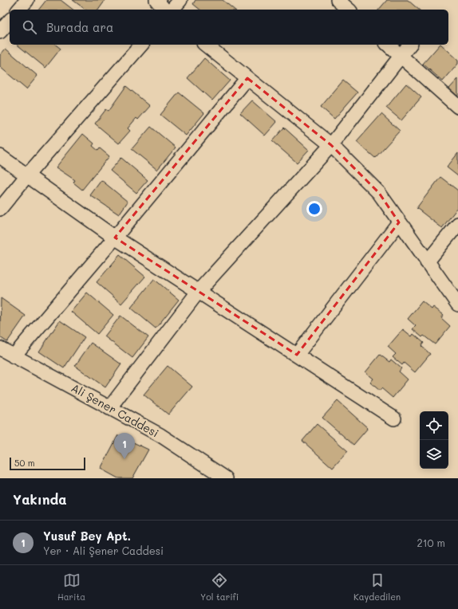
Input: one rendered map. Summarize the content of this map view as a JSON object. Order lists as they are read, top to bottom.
{
  "streets": {
    "street": ["Ali Şener Caddesi"]
  },
  "scale_bar": "50 m",
  "page": {
    "search": "Burada ara",
    "pins": "1",
    "scale": "50 m",
    "heading": "Yakında",
    "list": [
      {
        "mark": "1",
        "name": "Yusuf Bey Apt.",
        "note": "Yer · Ali Şener Caddesi",
        "value": "210 m"
      }
    ],
    "nav": ["Harita", "Yol tarifi", "Kaydedilen"]
  }
}
